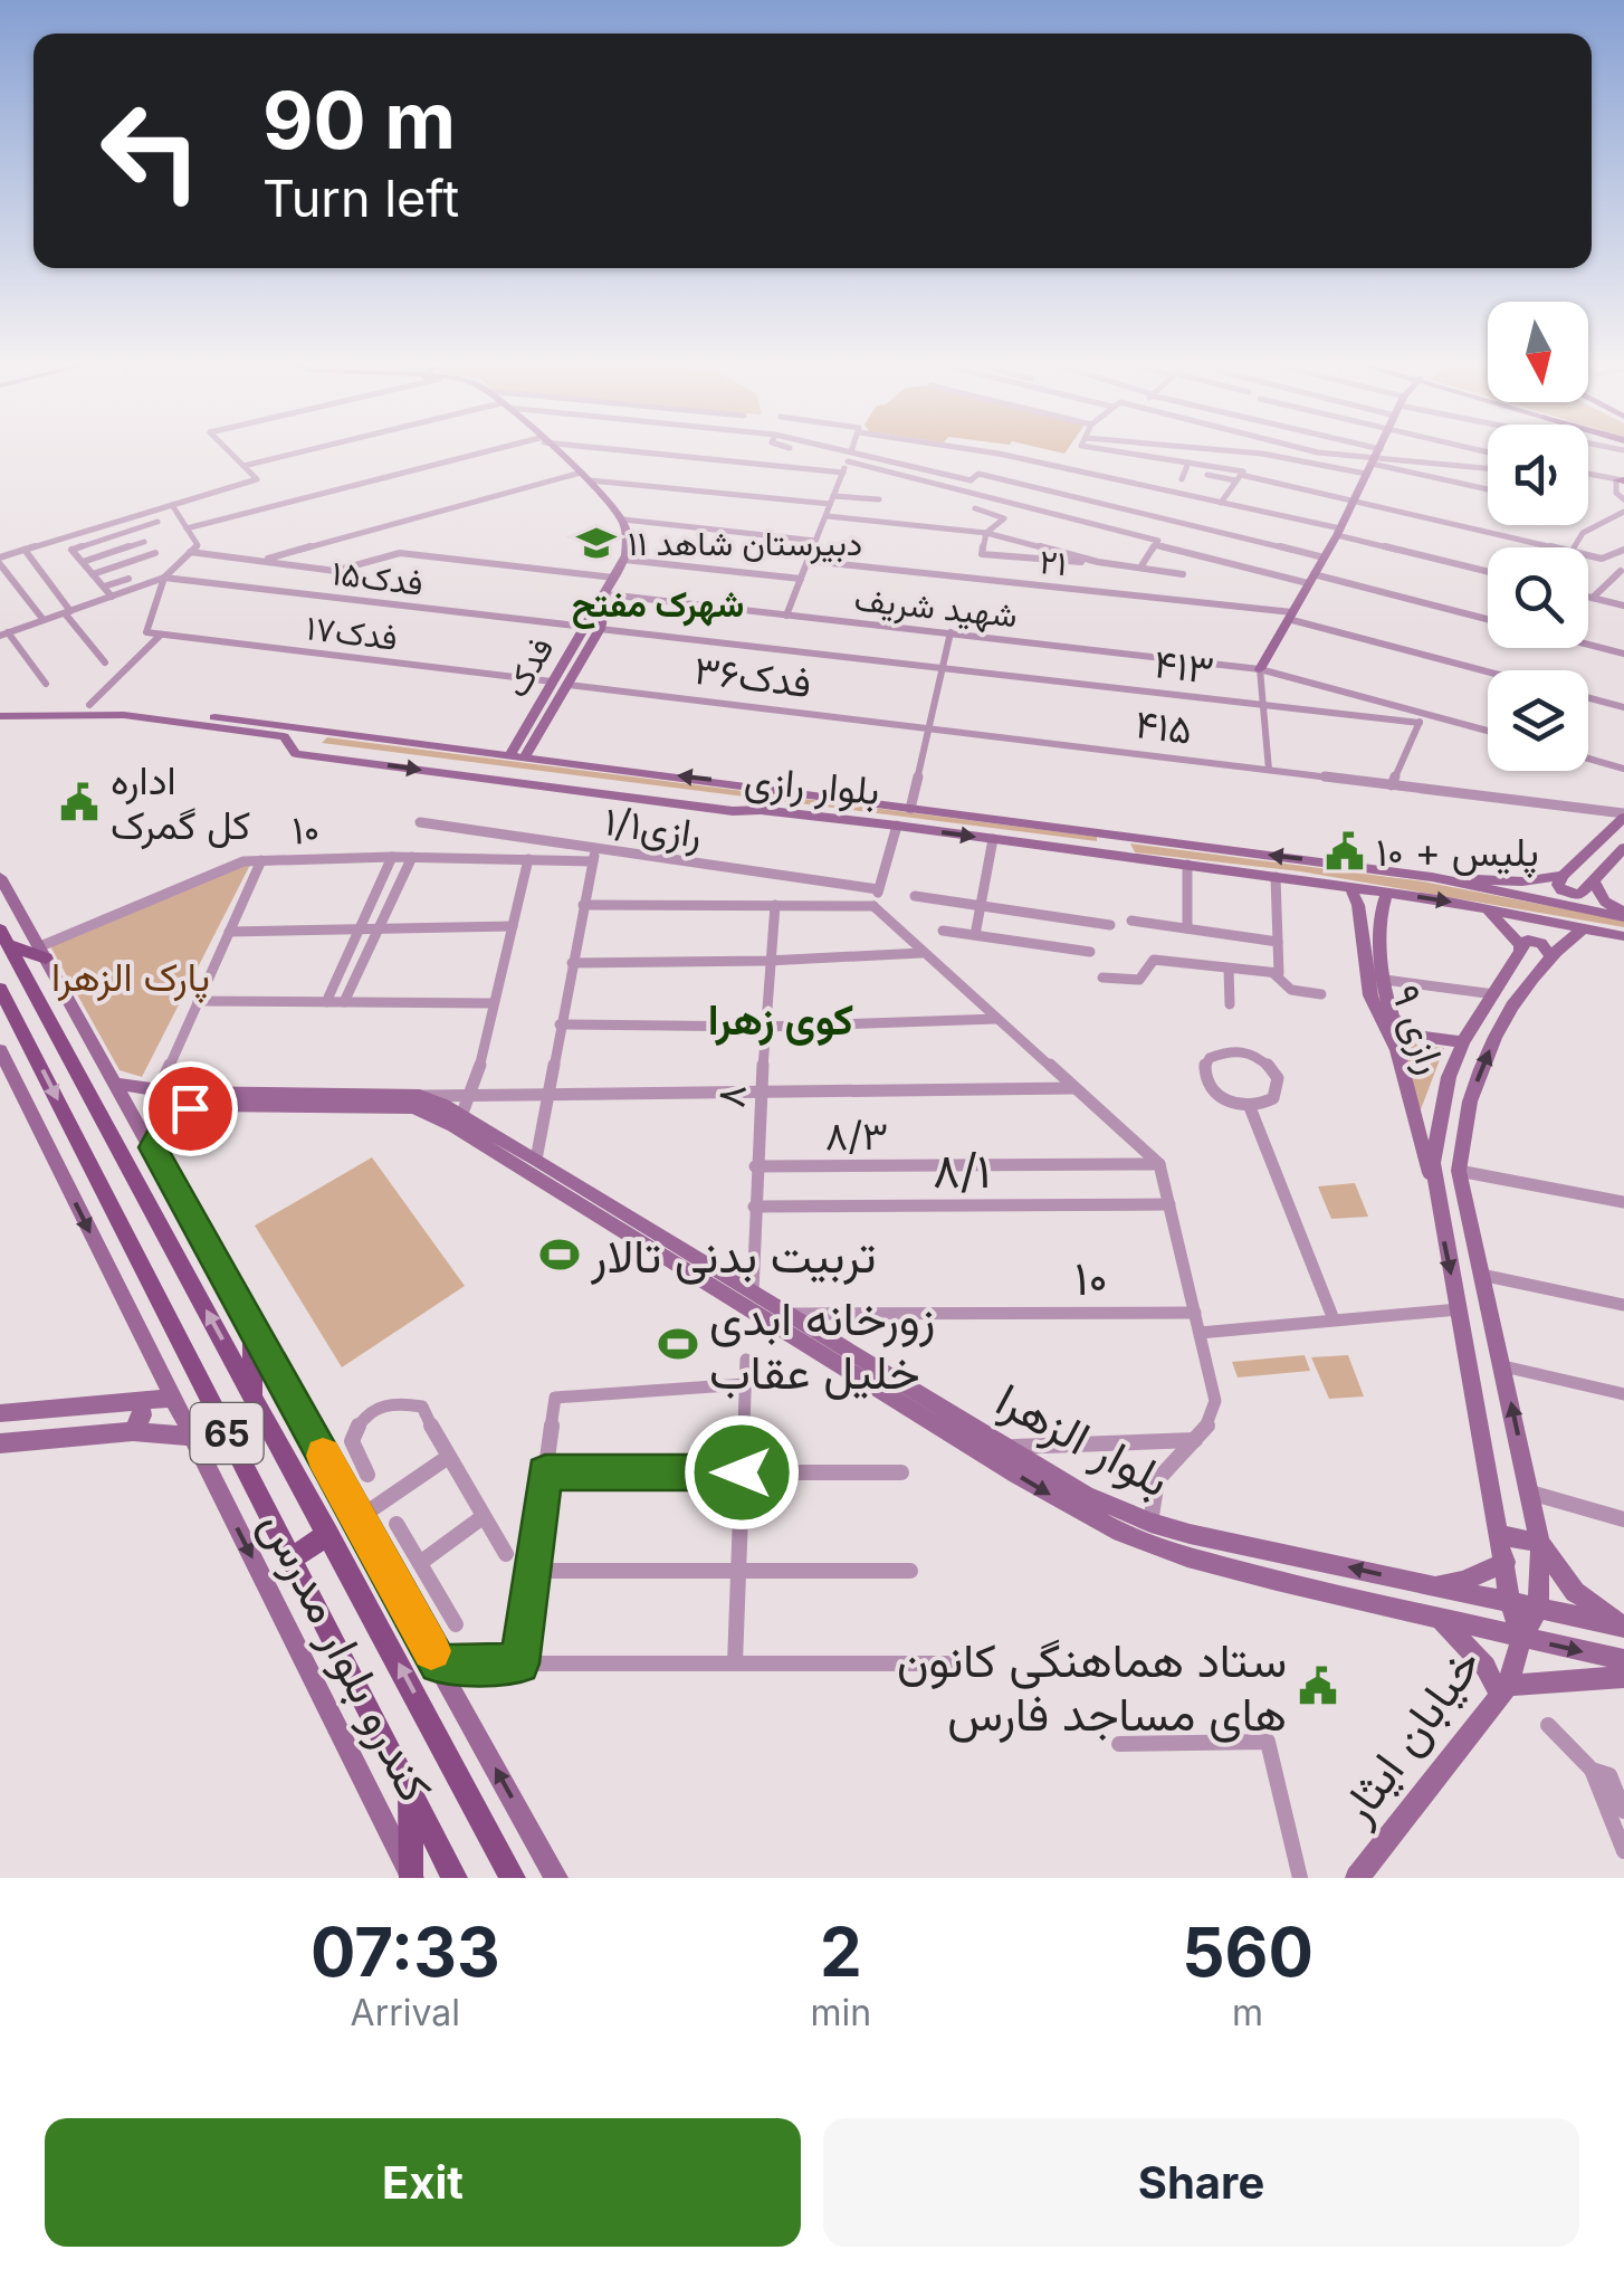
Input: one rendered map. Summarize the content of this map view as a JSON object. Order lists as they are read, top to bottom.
{
  "streets": {
    "main road": [
      "فدک",
      "بلوار رازی",
      "رازی ۹",
      "65",
      "بلوار الزهرا",
      "کندرو بلوار مدرس",
      "خیابان ایثار"
    ],
    "street": [
      "۲۱",
      "فدک۱۵",
      "شهید شریف",
      "فدک۱۷",
      "۴۱۳",
      "فدک۳۶",
      "۴۱۵",
      "رازی۱/۱",
      "۱۰",
      "۸",
      "۸/۳",
      "۸/۱"
    ]
  },
  "crossings": [
    ["فدک۱۵", "فدک۱۷"],
    ["فدک۱۵", "فدک"],
    ["شهید شریف", "فدک"],
    ["فدک۱۷", "فدک"],
    ["۴۱۳", "فدک"],
    ["فدک", "فدک۳۶"],
    ["فدک", "بلوار رازی"],
    ["فدک۳۶", "۴۱۵"],
    ["بلوار رازی", "رازی ۹"],
    ["رازی۱/۱", "۱۰"],
    ["۱۰", "بلوار الزهرا"],
    ["۱۰", "کندرو بلوار مدرس"],
    ["۸", "۸/۳"],
    ["۸", "۸/۱"],
    ["۸", "بلوار الزهرا"],
    ["بلوار الزهرا", "کندرو بلوار مدرس"],
    ["بلوار الزهرا", "خیابان ایثار"]
  ],
  "districts": ["شهرک مفتح", "کوی زهرا"],
  "parks": ["پارک الزهرا"],
  "places": {
    "school or university": ["دبیرستان شاهد ۱۱"],
    "public building": ["اداره کل گمرک", "پلیس + ۱۰", "ستاد هماهنگی کانون های مساجد فارس"],
    "sports": ["تربیت بدنی تالار", "زورخانه ابدی خلیل عقاب"]
  },
  "north": "bottom",
  "page": {
    "turn": ["90 m", "Turn left"],
    "eta": [
      "07:33",
      "Arrival",
      "2",
      "min",
      "560",
      "m"
    ],
    "buttons": ["Exit", "Share"]
  }
}
